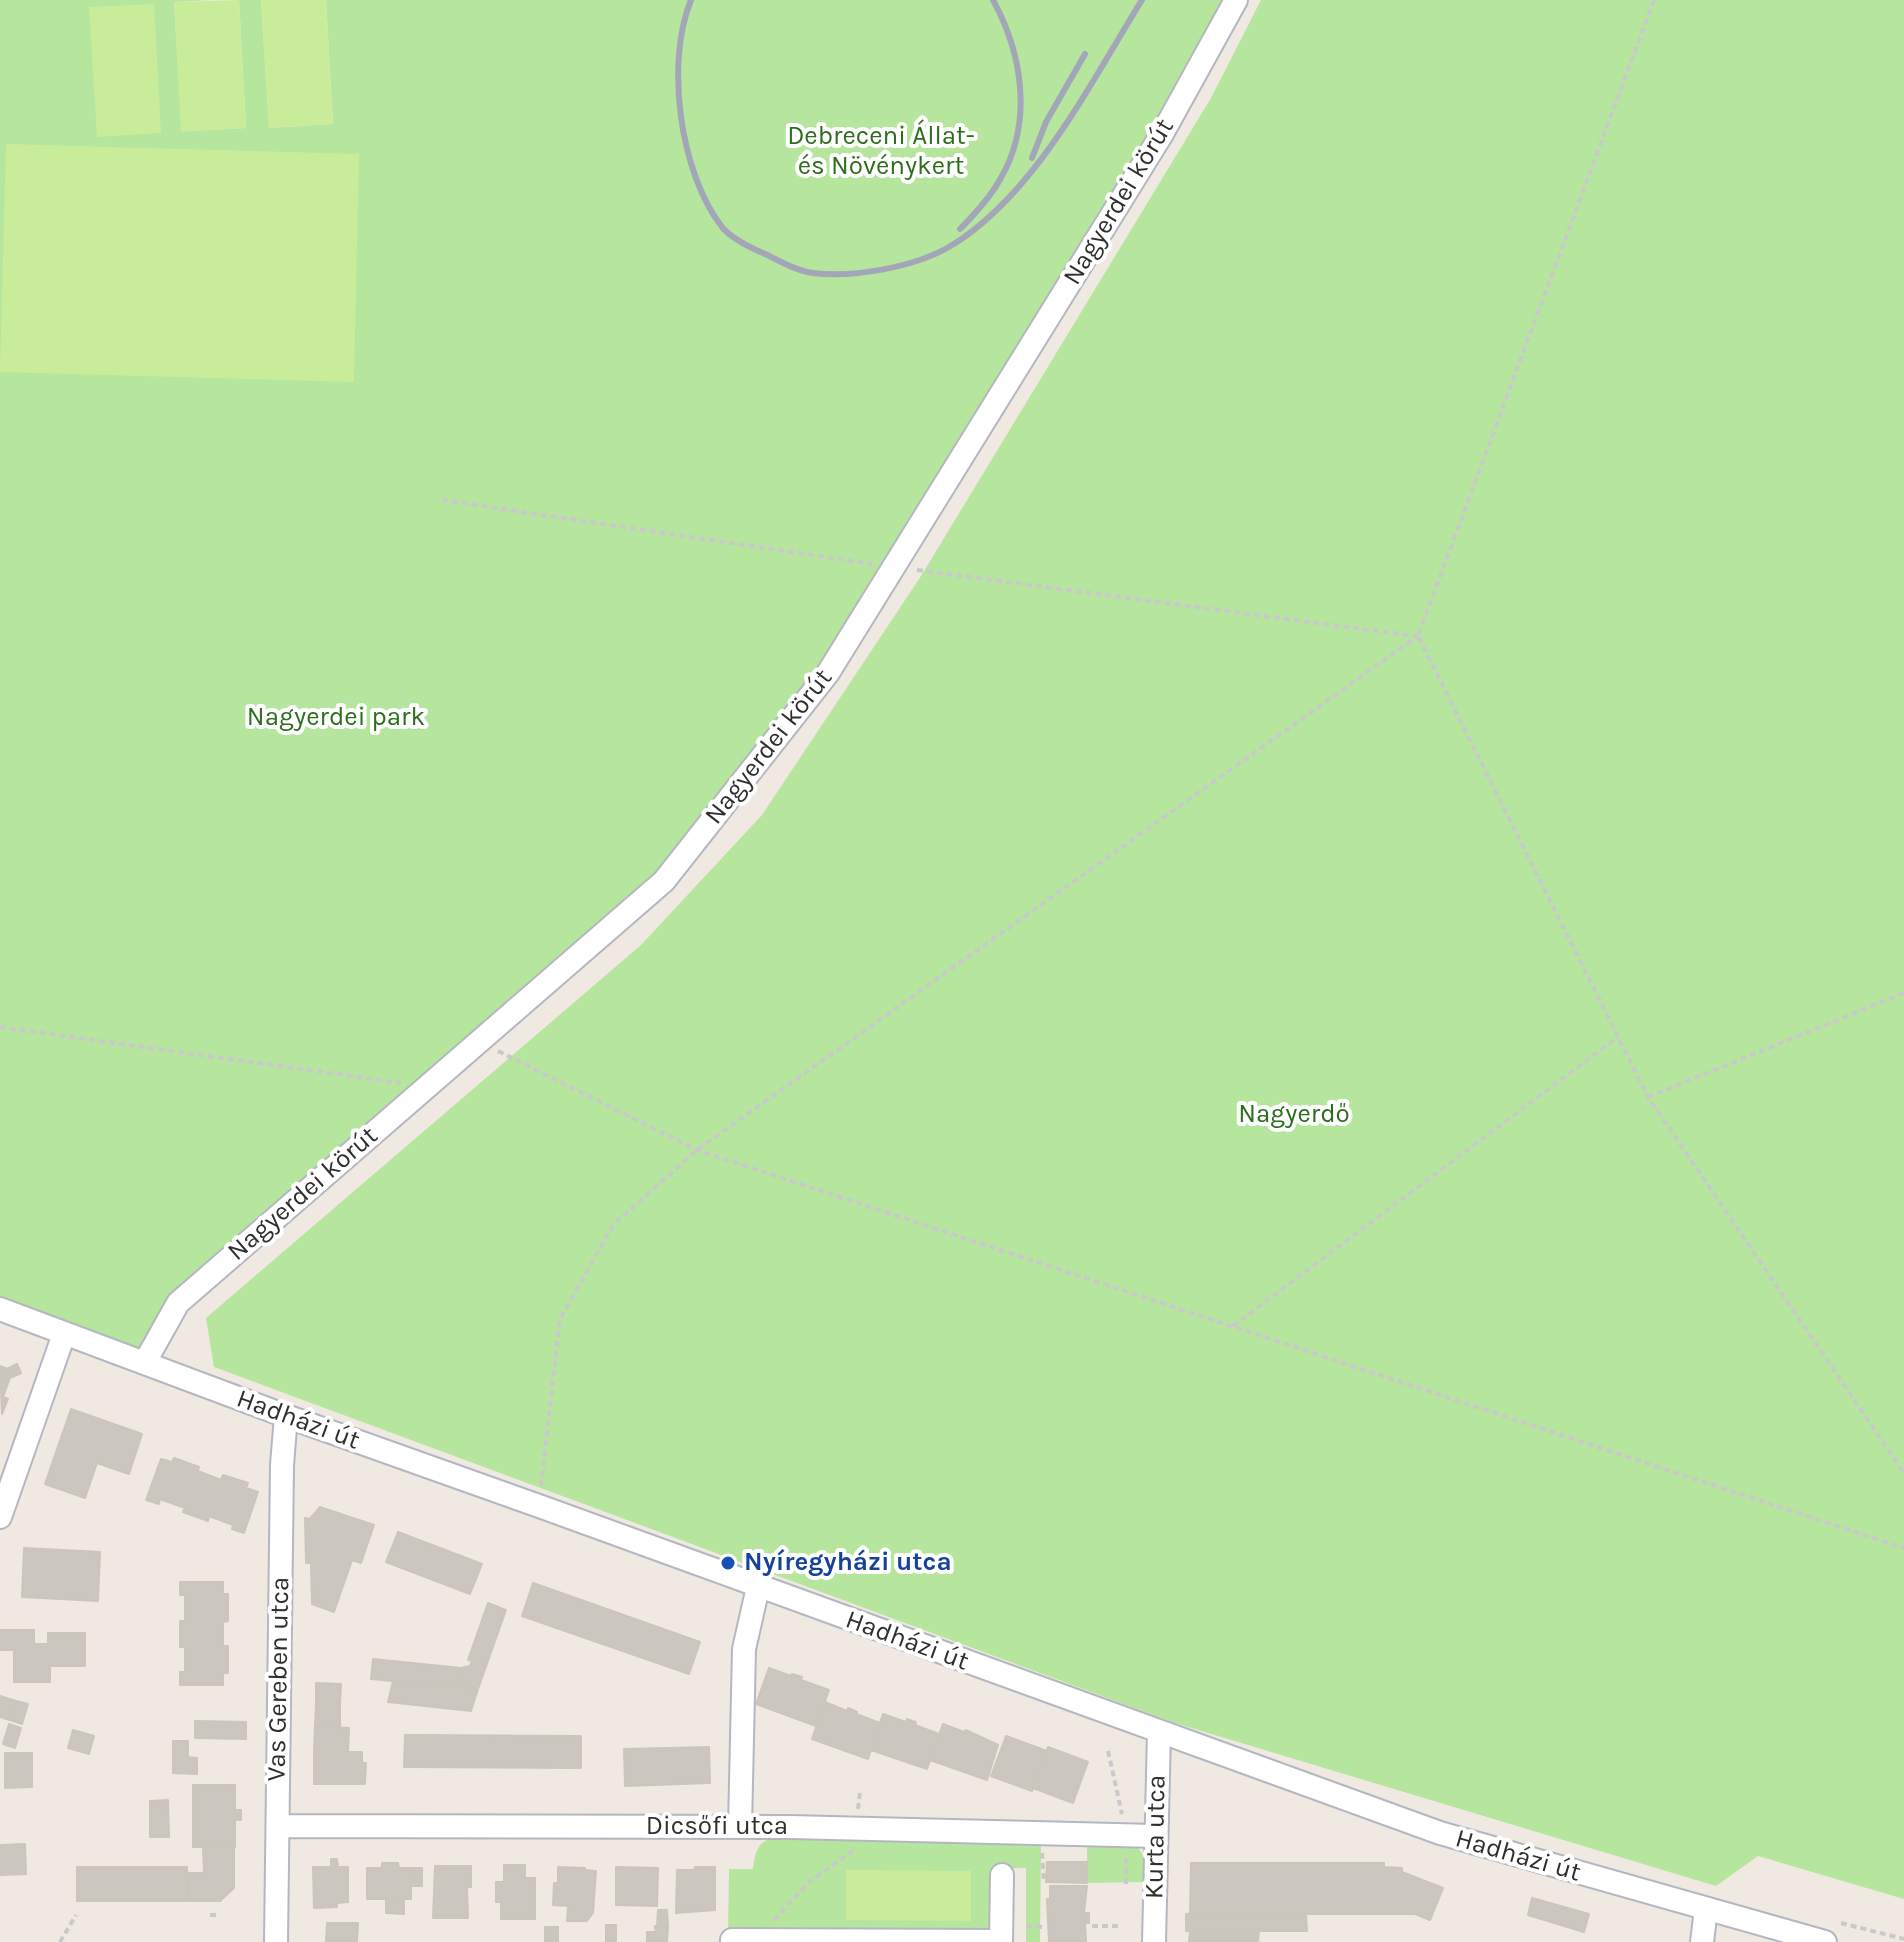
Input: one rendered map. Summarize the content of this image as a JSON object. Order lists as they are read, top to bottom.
{
  "streets": {
    "street": [
      "Nagyerdei körút",
      "Hadházi út",
      "Vas Gereben utca",
      "Dicsőfi utca",
      "Kurta utca"
    ]
  },
  "crossings": [
    ["Nagyerdei körút", "Hadházi út"],
    ["Hadházi út", "Vas Gereben utca"],
    ["Hadházi út", "Kurta utca"],
    ["Vas Gereben utca", "Dicsőfi utca"],
    ["Dicsőfi utca", "Kurta utca"]
  ],
  "parks": ["Debreceni Állat- és Növénykert", "Nagyerdei park", "Nagyerdő"],
  "places": ["Nyíregyházi utca"]
}
